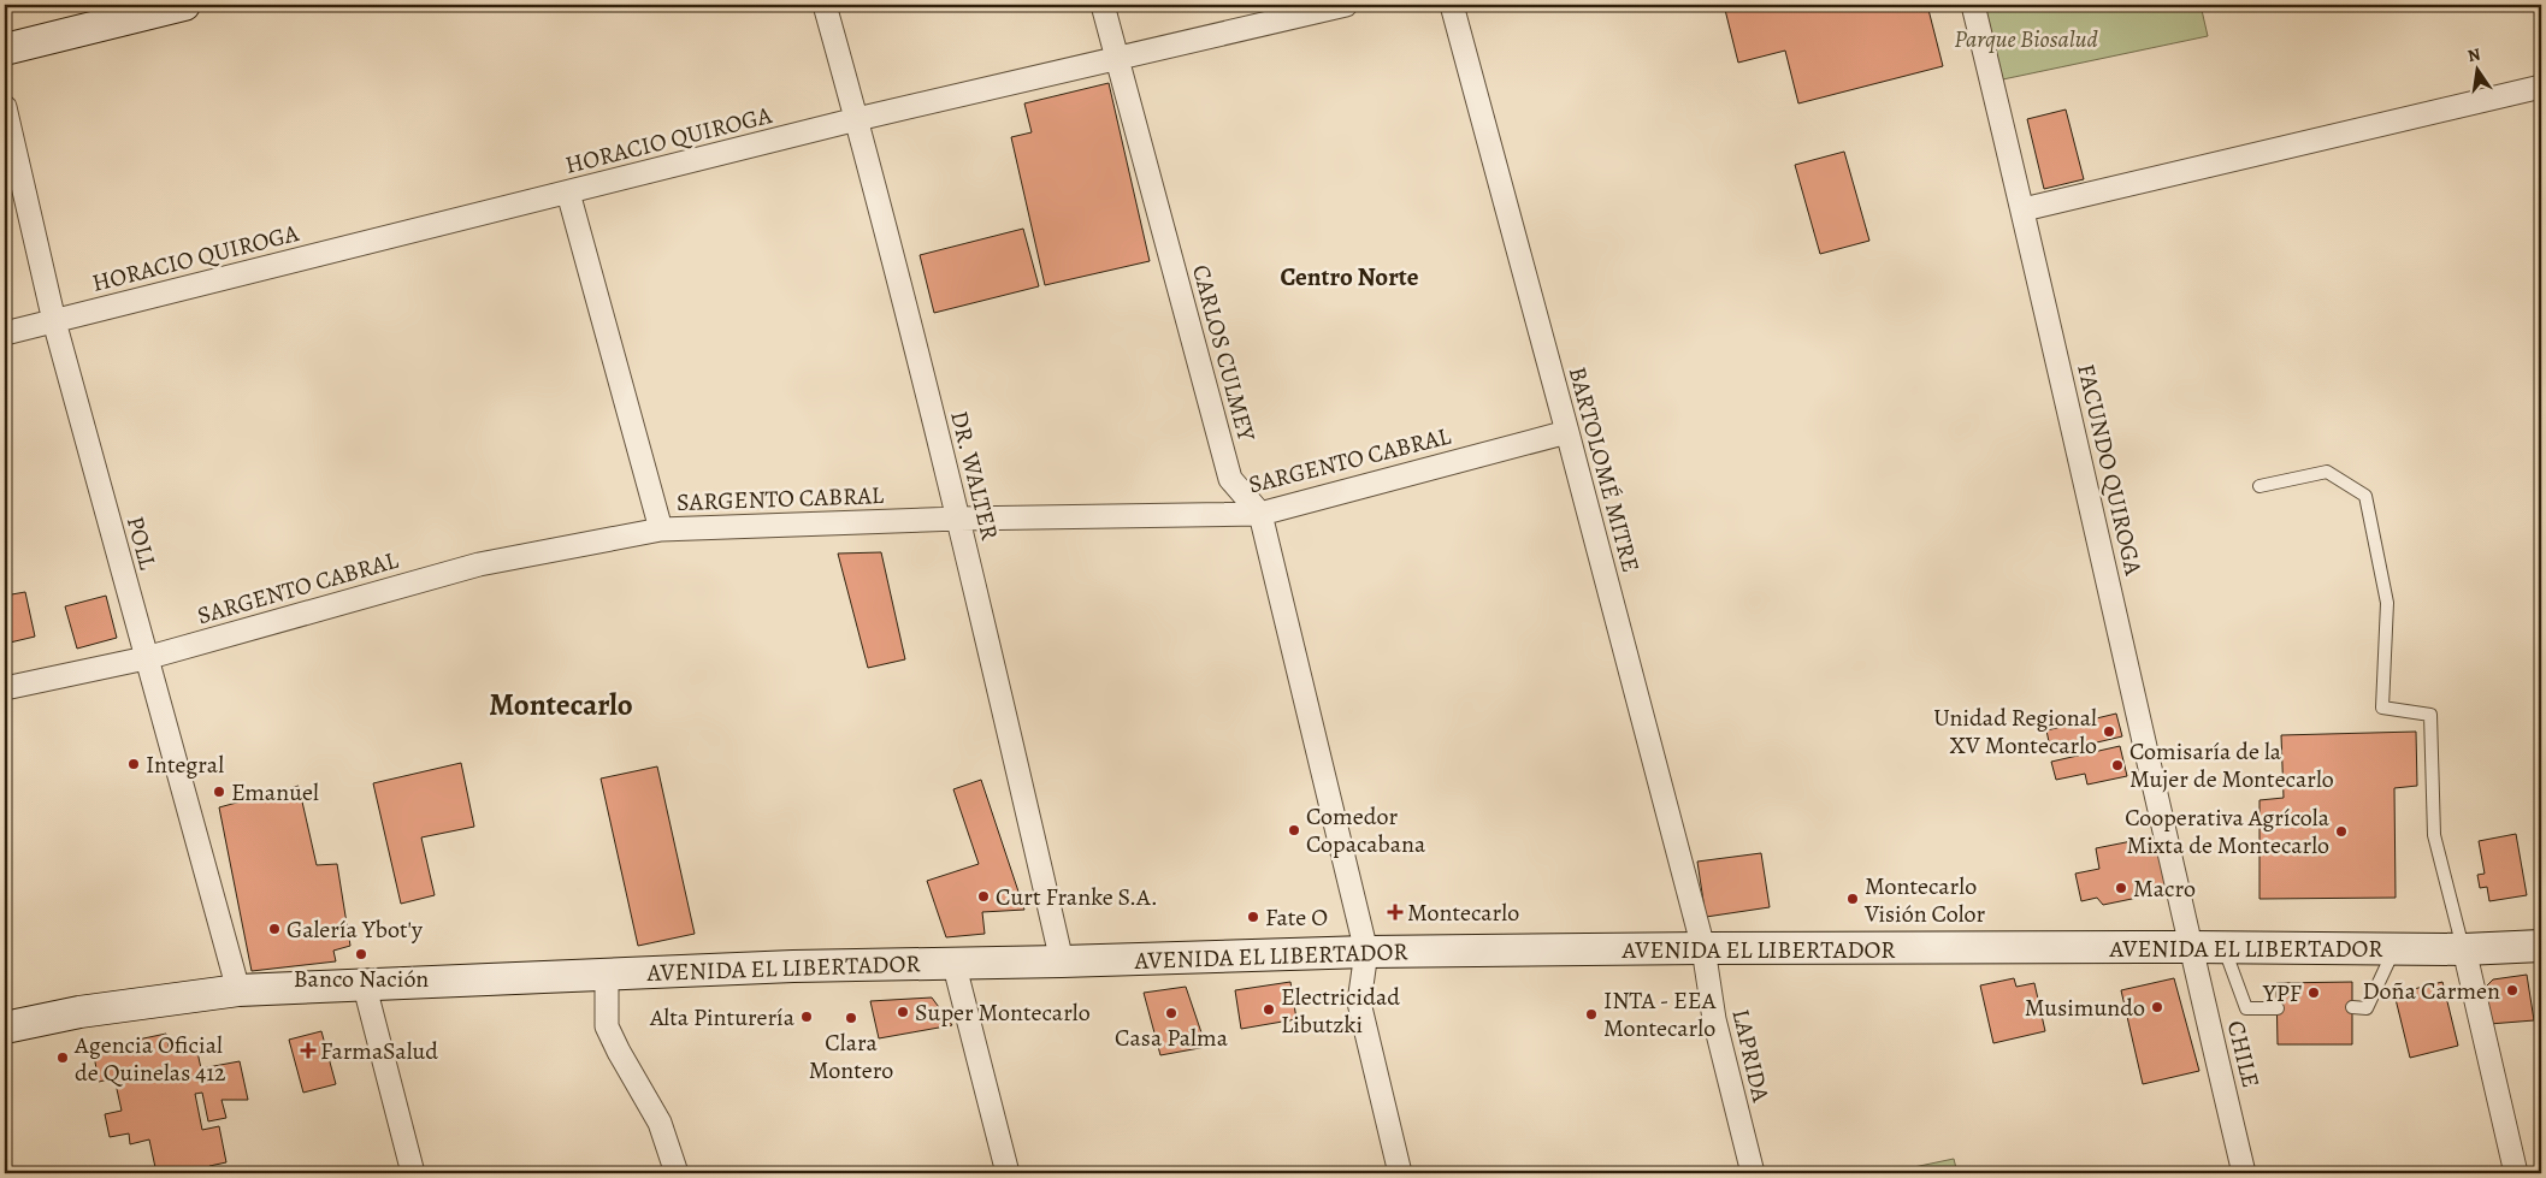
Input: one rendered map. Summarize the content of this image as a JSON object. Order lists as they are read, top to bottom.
{
  "streets": {
    "main road": ["AVENIDA EL LIBERTADOR"],
    "street": [
      "HORACIO QUIROGA",
      "CARLOS CULMEY",
      "SARGENTO CABRAL",
      "BARTOLOMÉ MITRE",
      "FACUNDO QUIROGA",
      "DR. WALTER",
      "POLL",
      "CHILE",
      "LAPRIDA"
    ]
  },
  "crossings": [
    ["HORACIO QUIROGA", "CARLOS CULMEY"],
    ["HORACIO QUIROGA", "DR. WALTER"],
    ["HORACIO QUIROGA", "POLL"],
    ["CARLOS CULMEY", "SARGENTO CABRAL"],
    ["CARLOS CULMEY", "AVENIDA EL LIBERTADOR"],
    ["SARGENTO CABRAL", "BARTOLOMÉ MITRE"],
    ["SARGENTO CABRAL", "DR. WALTER"],
    ["SARGENTO CABRAL", "POLL"],
    ["BARTOLOMÉ MITRE", "AVENIDA EL LIBERTADOR"],
    ["BARTOLOMÉ MITRE", "LAPRIDA"],
    ["FACUNDO QUIROGA", "AVENIDA EL LIBERTADOR"],
    ["FACUNDO QUIROGA", "CHILE"],
    ["DR. WALTER", "AVENIDA EL LIBERTADOR"],
    ["POLL", "AVENIDA EL LIBERTADOR"],
    ["AVENIDA EL LIBERTADOR", "CHILE"],
    ["AVENIDA EL LIBERTADOR", "LAPRIDA"]
  ],
  "districts": ["Centro Norte", "Montecarlo"],
  "parks": ["Parque Biosalud"],
  "places": {
    "other": [
      "Unidad Regional XV Montecarlo",
      "Integral",
      "Comisaría de la Mujer de Montecarlo",
      "Emanuel",
      "Comedor Copacabana",
      "Cooperativa Agrícola Mixta de Montecarlo",
      "Macro",
      "Curt Franke S.A.",
      "Montecarlo Visión Color",
      "Fate O",
      "Galería Ybot'y",
      "Banco Nación",
      "Doña Carmen",
      "YPF",
      "Musimundo",
      "Electricidad Libutzki",
      "Super Montecarlo",
      "Casa Palma",
      "INTA - EEA Montecarlo",
      "Alta Pinturería",
      "Clara Montero",
      "Agencia Oficial de Quinelas 412"
    ],
    "health": ["Montecarlo", "FarmaSalud"]
  },
  "north": "top"
}
